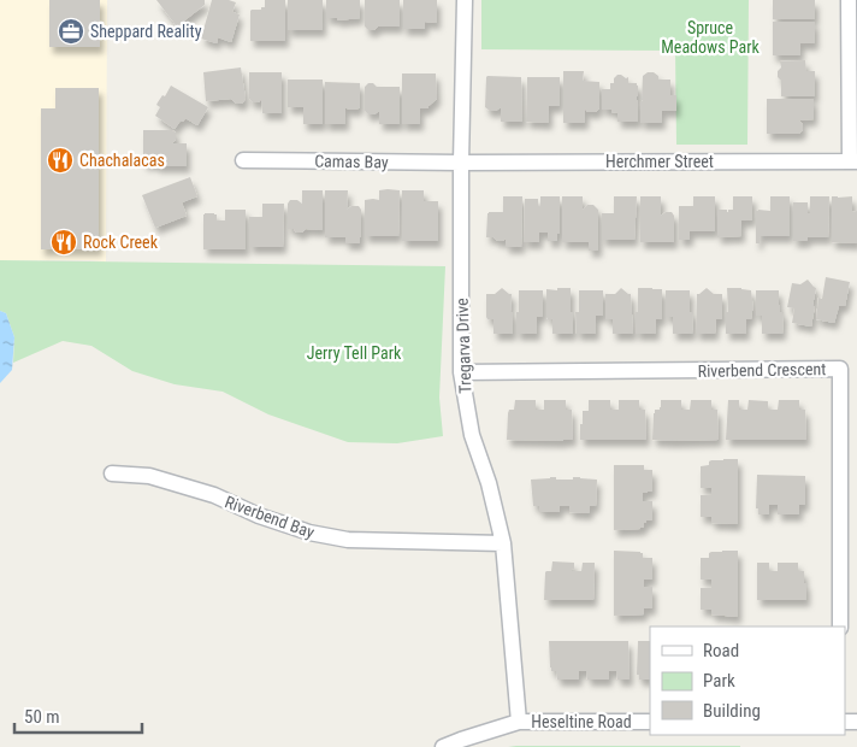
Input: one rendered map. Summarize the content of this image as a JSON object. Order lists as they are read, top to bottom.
{
  "streets": {
    "street": [
      "Camas Bay",
      "Herchmer Street",
      "Tregarva Drive",
      "Riverbend Crescent",
      "Riverbend Bay",
      "Heseltine Road"
    ]
  },
  "crossings": [
    ["Camas Bay", "Herchmer Street"],
    ["Camas Bay", "Tregarva Drive"],
    ["Herchmer Street", "Tregarva Drive"],
    ["Tregarva Drive", "Riverbend Crescent"],
    ["Tregarva Drive", "Riverbend Bay"],
    ["Tregarva Drive", "Heseltine Road"]
  ],
  "parks": ["Spruce Meadows Park", "Jerry Tell Park"],
  "places": {
    "office": ["Sheppard Reality"],
    "restaurant": ["Chachalacas", "Rock Creek"]
  },
  "legend": ["Road", "Park", "Building"],
  "scale_bar": "50 m"
}
